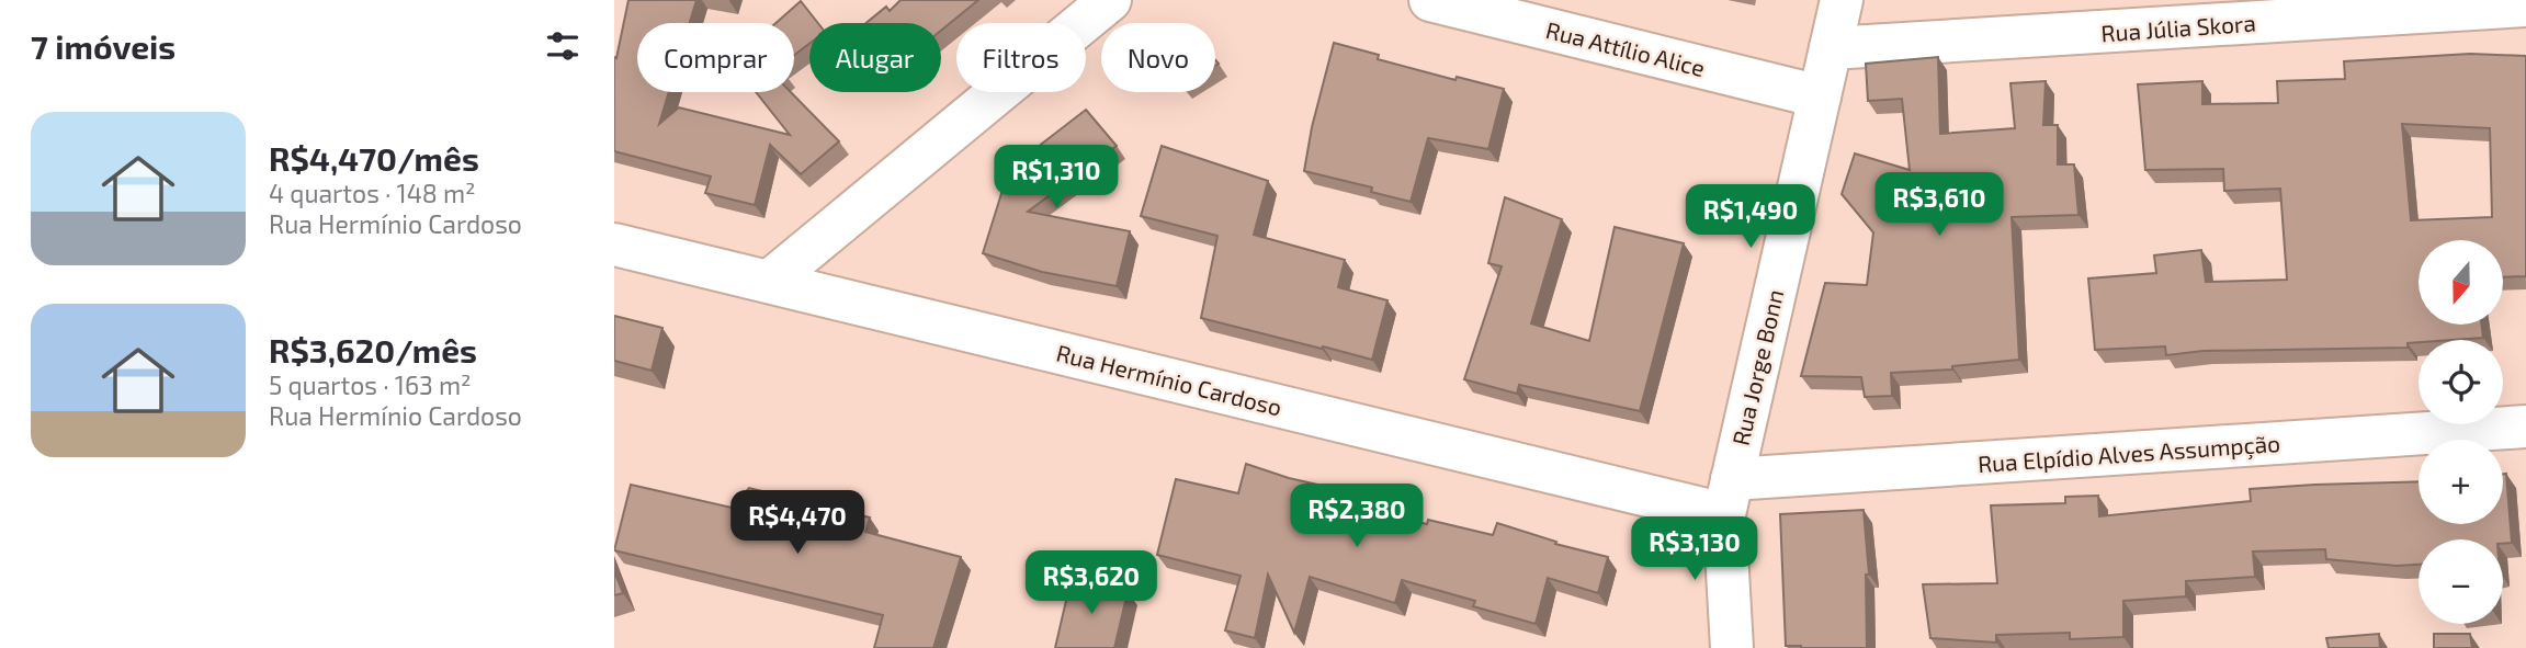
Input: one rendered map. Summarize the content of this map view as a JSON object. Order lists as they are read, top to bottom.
{
  "streets": {
    "street": [
      "Rua Júlia Skora",
      "Rua Attílio Alice",
      "Rua Jorge Bonn",
      "Rua Hermínio Cardoso",
      "Rua Elpídio Alves Assumpção"
    ]
  },
  "crossings": [
    ["Rua Júlia Skora", "Rua Jorge Bonn"],
    ["Rua Attílio Alice", "Rua Jorge Bonn"],
    ["Rua Jorge Bonn", "Rua Hermínio Cardoso"],
    ["Rua Jorge Bonn", "Rua Elpídio Alves Assumpção"],
    ["Rua Hermínio Cardoso", "Rua Elpídio Alves Assumpção"]
  ],
  "north": "bottom",
  "page": {
    "heading": "7 imóveis",
    "chip": [
      "Comprar",
      "Alugar",
      "Filtros",
      "Novo"
    ],
    "list": [
      {
        "name": "R$4,470/mês",
        "note": "4 quartos · 148 m² · Rua Hermínio Cardoso"
      },
      {
        "name": "R$3,620/mês",
        "note": "5 quartos · 163 m² · Rua Hermínio Cardoso"
      }
    ],
    "price": [
      "R$1,310",
      "R$3,610",
      "R$1,490",
      "R$2,380",
      "R$4,470",
      "R$3,130",
      "R$3,620"
    ],
    "map_buttons": ["+", "−"]
  }
}
